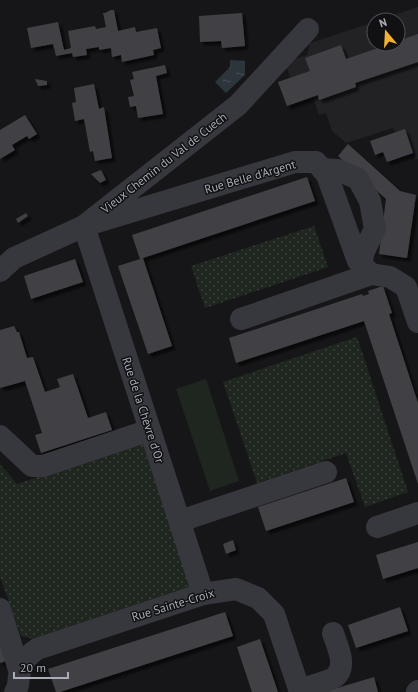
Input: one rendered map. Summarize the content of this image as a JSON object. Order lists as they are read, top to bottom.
{
  "streets": {
    "street": [
      "Vieux Chemin du Val de Cuech",
      "Rue Belle d'Argent",
      "Rue de la Chèvre d'Or",
      "Rue Sainte-Croix"
    ]
  },
  "crossings": [
    ["Vieux Chemin du Val de Cuech", "Rue Belle d'Argent"],
    ["Vieux Chemin du Val de Cuech", "Rue de la Chèvre d'Or"],
    ["Rue Belle d'Argent", "Rue de la Chèvre d'Or"],
    ["Rue de la Chèvre d'Or", "Rue Sainte-Croix"]
  ],
  "scale_bar": "20 m",
  "north": "top"
}
